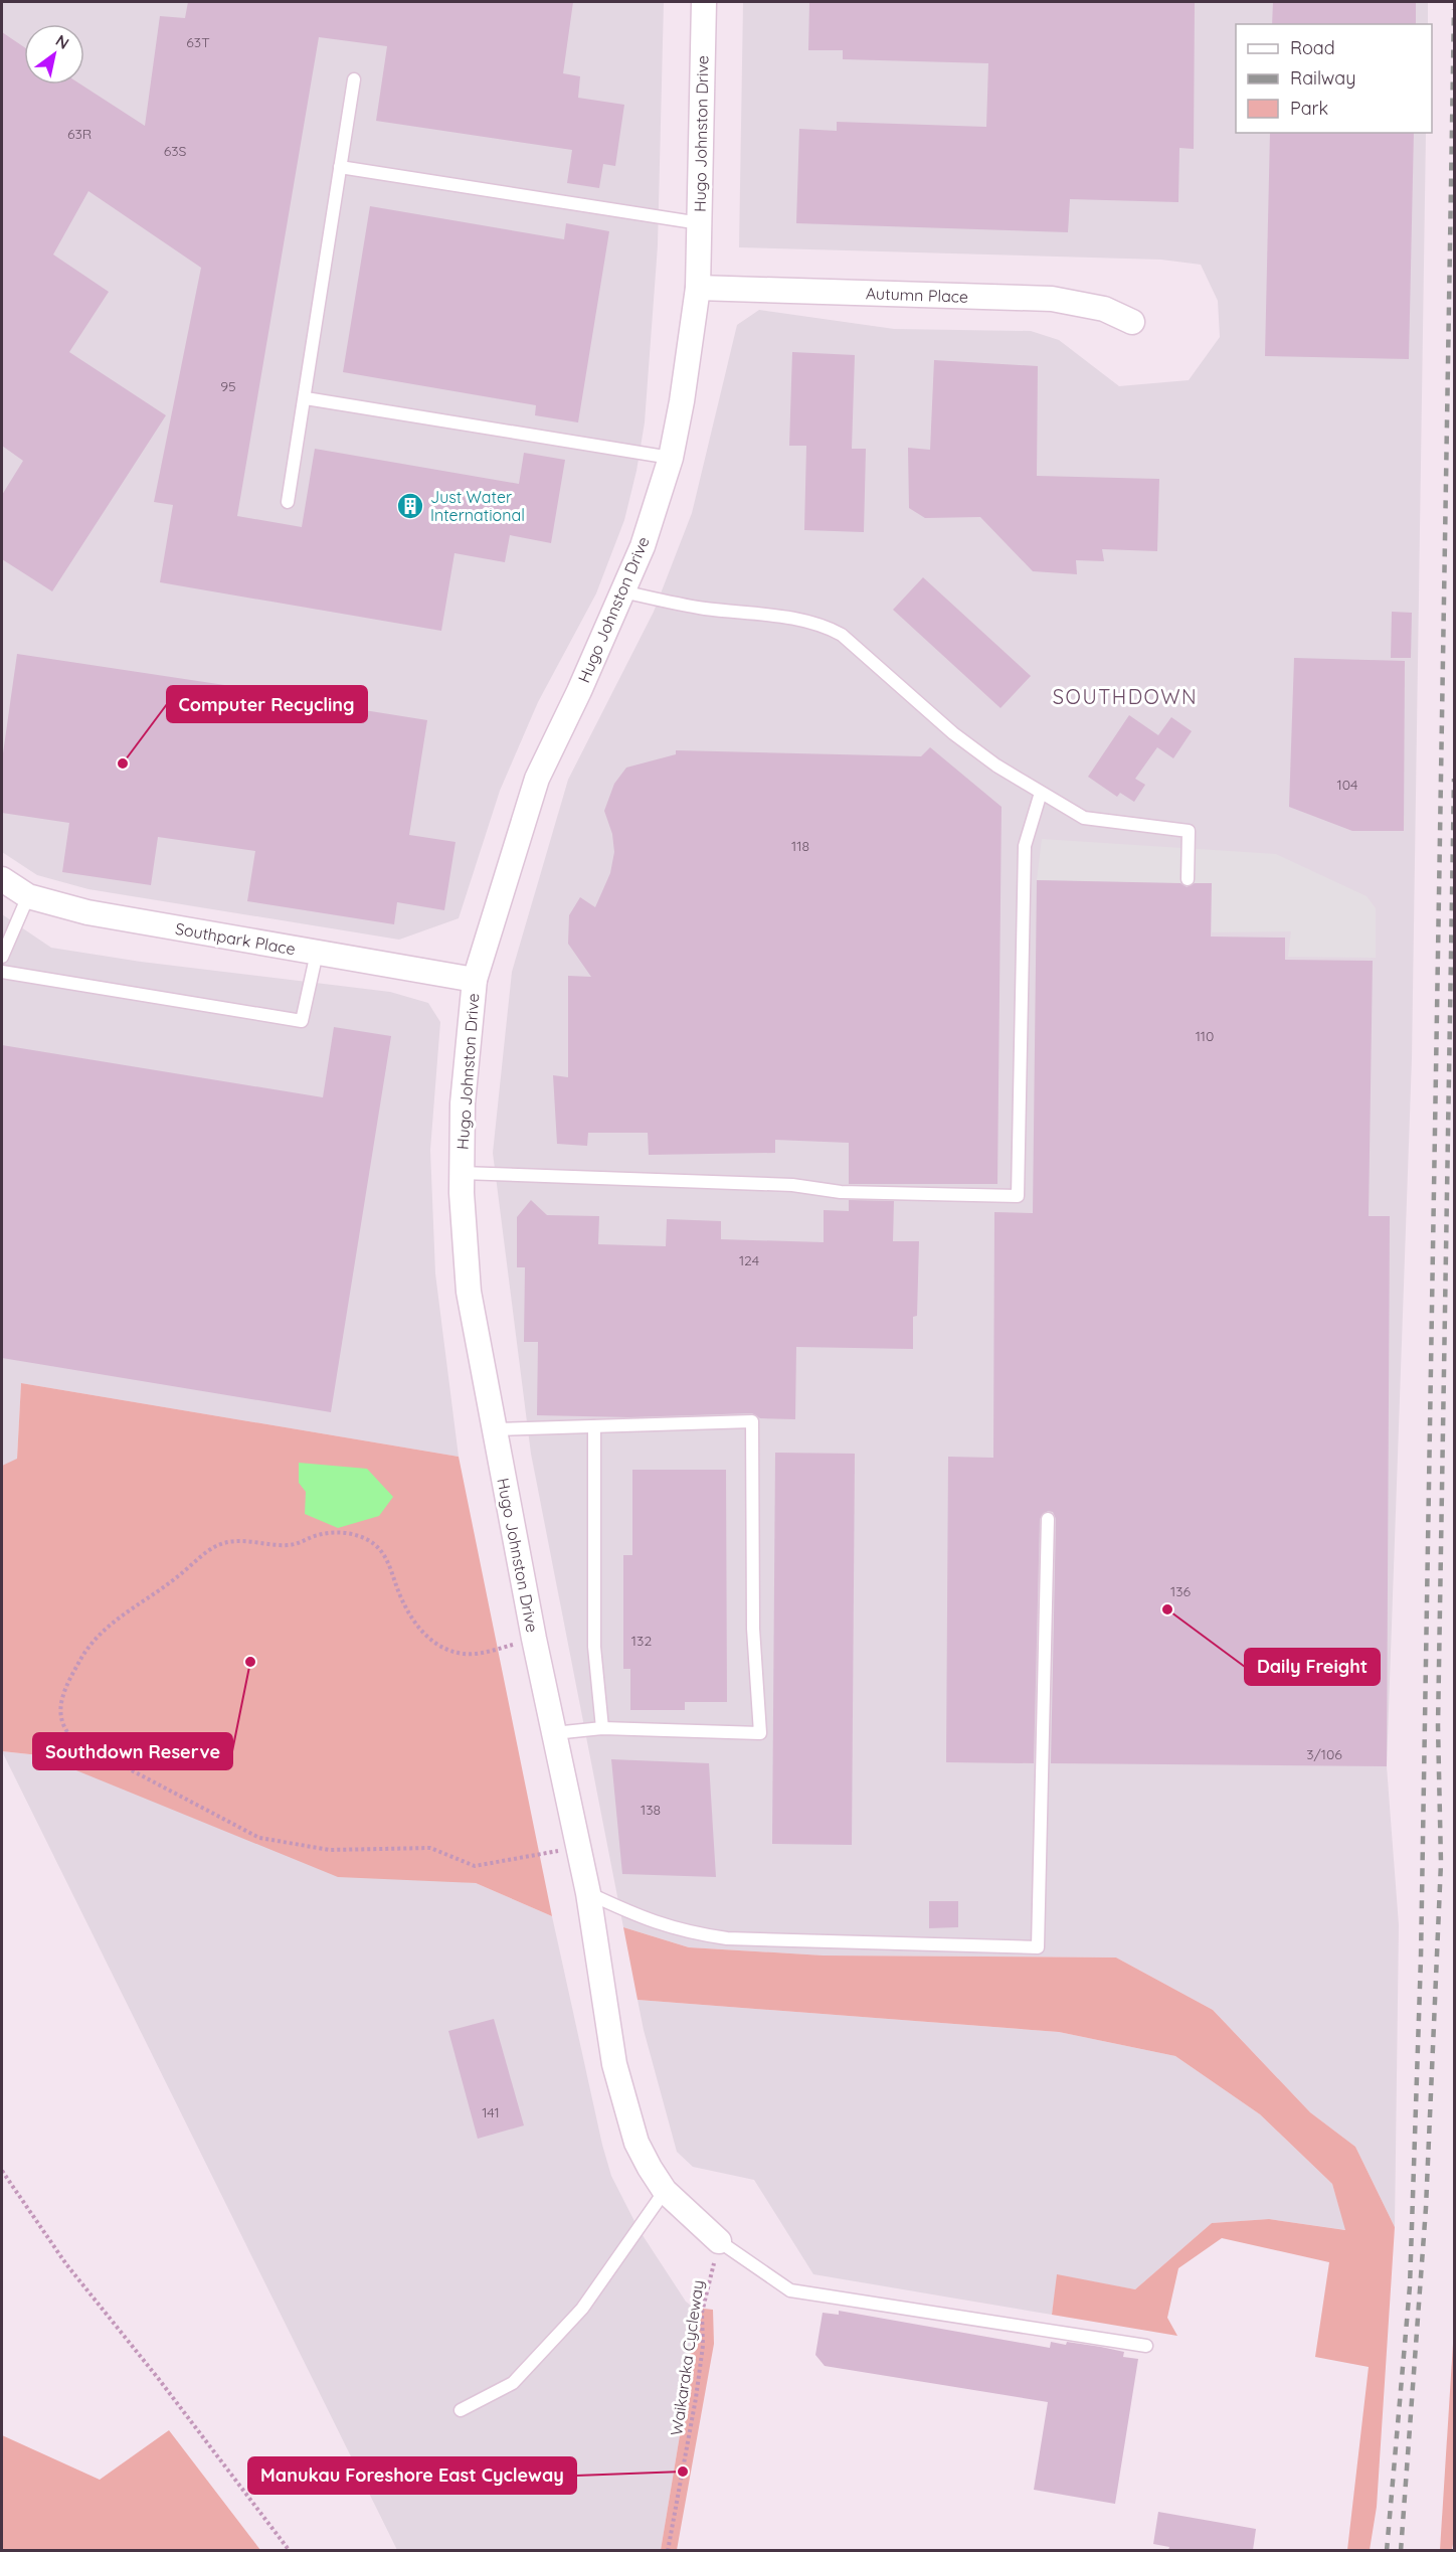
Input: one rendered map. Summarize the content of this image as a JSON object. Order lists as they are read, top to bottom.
{
  "streets": {
    "street": ["Hugo Johnston Drive", "Autumn Place", "Southpark Place"],
    "path": ["Waikaraka Cycleway"]
  },
  "crossings": [
    ["Hugo Johnston Drive", "Autumn Place"],
    ["Hugo Johnston Drive", "Southpark Place"],
    ["Hugo Johnston Drive", "Waikaraka Cycleway"]
  ],
  "districts": ["SOUTHDOWN"],
  "places": {
    "building": ["Just Water International"],
    "other": [
      "Computer Recycling",
      "Daily Freight",
      "Southdown Reserve",
      "Manukau Foreshore East Cycleway"
    ]
  },
  "house_numbers": [
    "63T",
    "63R",
    "63S",
    "95",
    "104",
    "118",
    "110",
    "124",
    "136",
    "132",
    "3/106",
    "138",
    "141"
  ],
  "legend": ["Road", "Railway", "Park"],
  "north": "top right"
}
